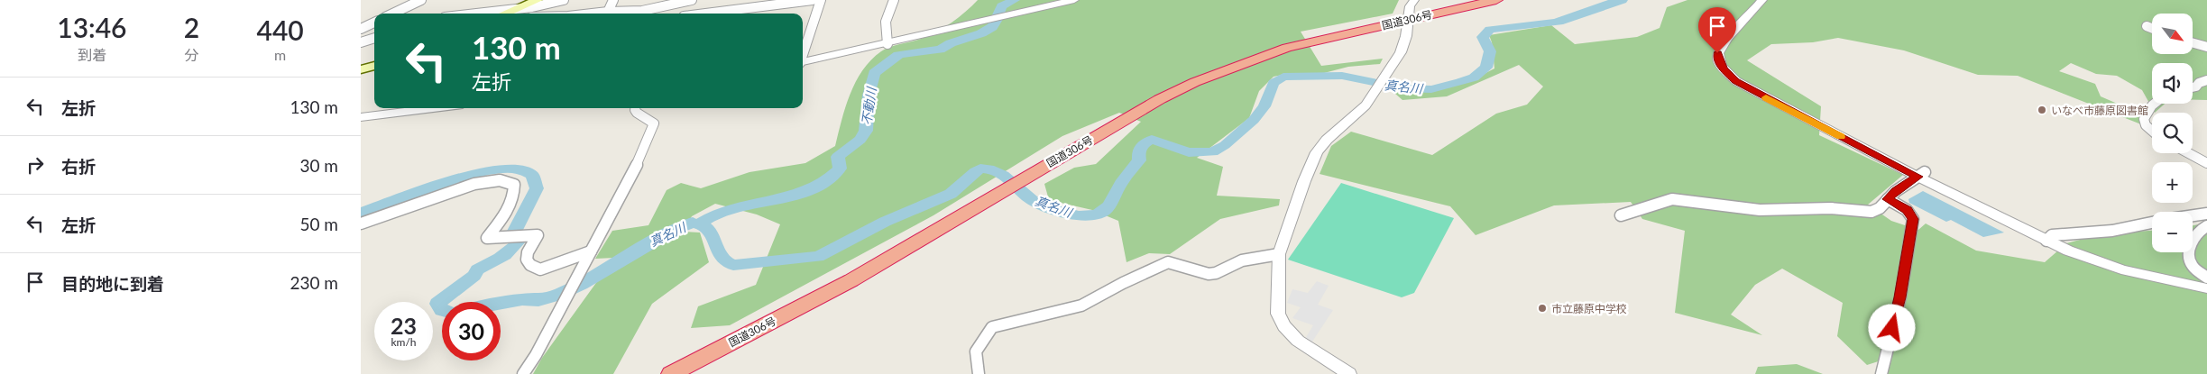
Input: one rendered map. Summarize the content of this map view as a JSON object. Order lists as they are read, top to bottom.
{
  "streets": {
    "highway": ["国道306号"]
  },
  "water": ["真名川", "不動川"],
  "places": ["いなべ市藤原図書館", "市立藤原中学校"],
  "north": "bottom right",
  "page": {
    "eta": [
      "13:46",
      "到着",
      "2",
      "分",
      "440",
      "m"
    ],
    "map_buttons": ["+", "−"],
    "turn": ["130 m", "左折"],
    "list": [
      {
        "name": "左折",
        "value": "130 m"
      },
      {
        "name": "右折",
        "value": "30 m"
      },
      {
        "name": "左折",
        "value": "50 m"
      },
      {
        "name": "目的地に到着",
        "value": "230 m"
      }
    ],
    "speed": "23 km/h",
    "limit": "30"
  }
}
